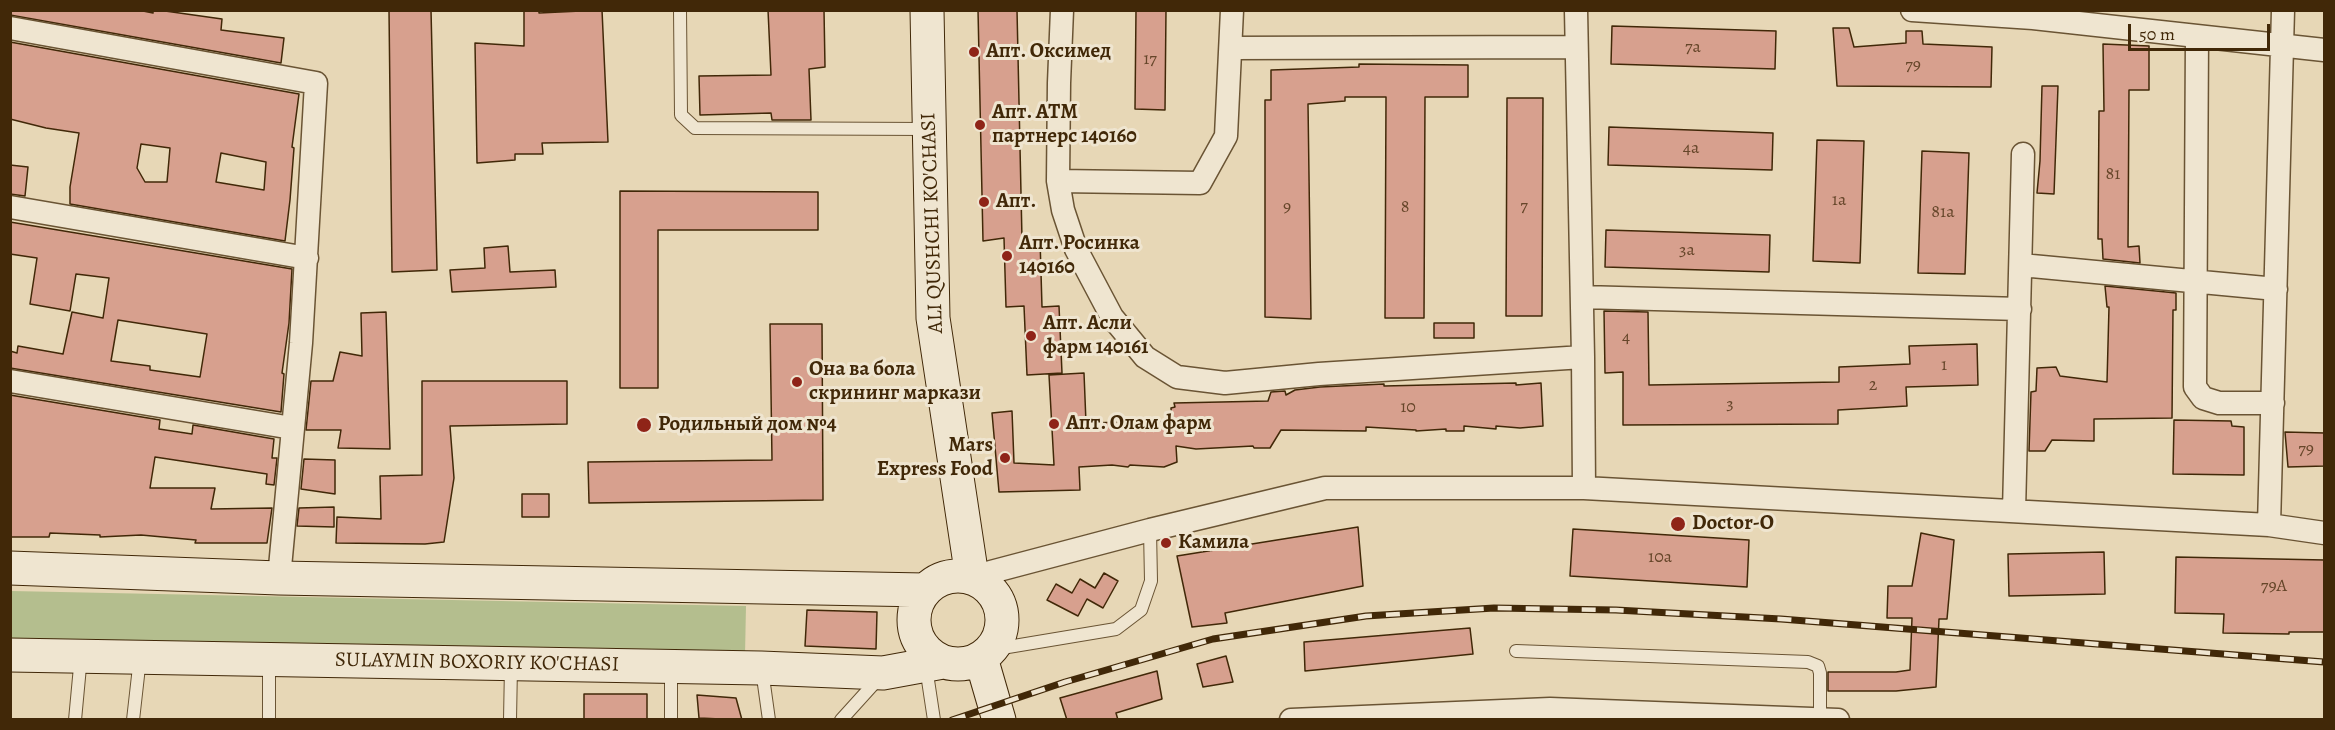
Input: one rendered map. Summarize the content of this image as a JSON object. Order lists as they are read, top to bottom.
{
  "streets": {
    "main road": ["ALI QUSHCHI KO'CHASI", "SULAYMIN BOXORIY KO'CHASI"]
  },
  "crossings": [
    ["ALI QUSHCHI KO'CHASI", "SULAYMIN BOXORIY KO'CHASI"]
  ],
  "places": [
    "Апт. Оксимед",
    "Апт. АТМ партнерс 140160",
    "Апт.",
    "Апт. Росинка 140160",
    "Апт. Асли фарм 140161",
    "Она ва бола скрининг маркази",
    "Апт. Олам фарм",
    "Родильный дом №4",
    "Mars Express Food",
    "Doctor-O",
    "Камила"
  ],
  "house_numbers": [
    "7a",
    "17",
    "79",
    "4a",
    "81",
    "1a",
    "7",
    "9",
    "8",
    "81a",
    "3a",
    "4",
    "1",
    "2",
    "3",
    "10",
    "79",
    "10а",
    "79А"
  ],
  "scale_bar": "50 m"
}
